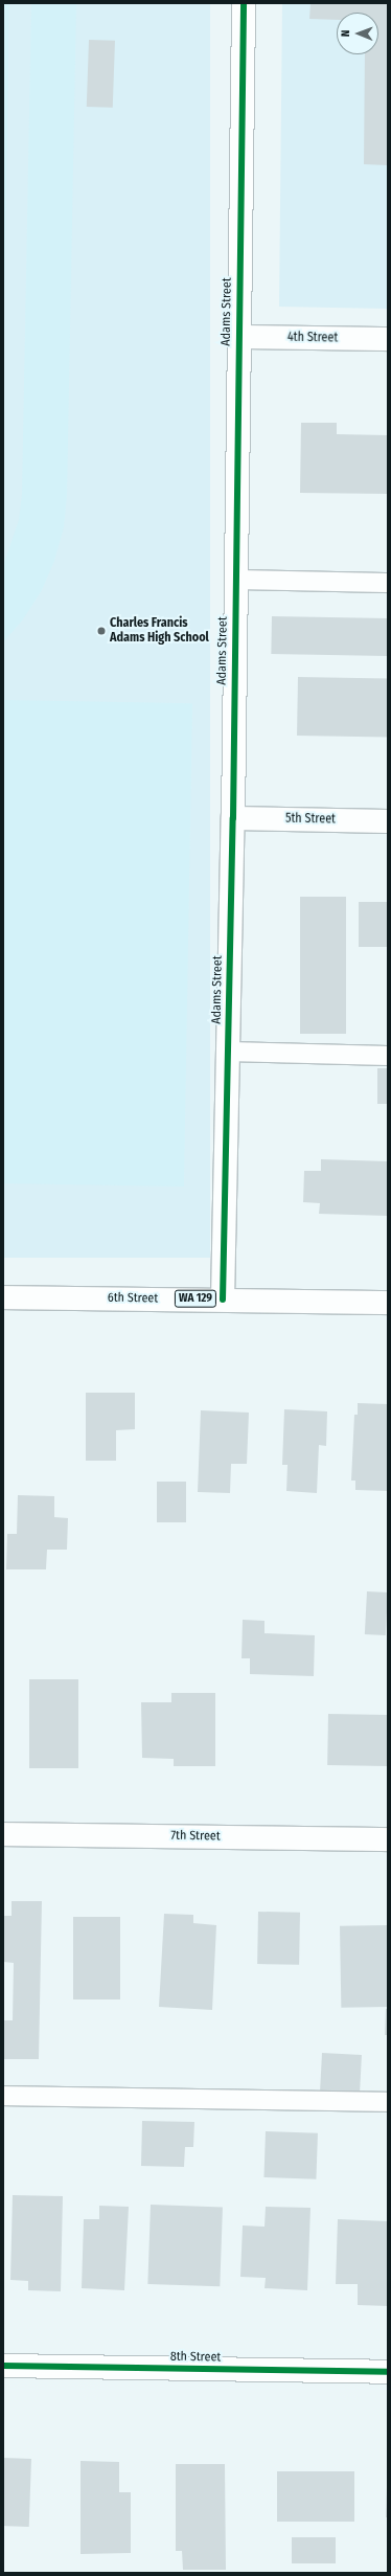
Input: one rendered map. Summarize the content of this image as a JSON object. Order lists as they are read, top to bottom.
{
  "streets": {
    "street": [
      "Adams Street",
      "4th Street",
      "5th Street",
      "6th Street",
      "WA 129",
      "7th Street",
      "8th Street"
    ]
  },
  "crossings": [
    ["Adams Street", "4th Street"],
    ["Adams Street", "5th Street"],
    ["Adams Street", "6th Street"]
  ],
  "places": ["Charles Francis Adams High School"],
  "north": "left"
}
